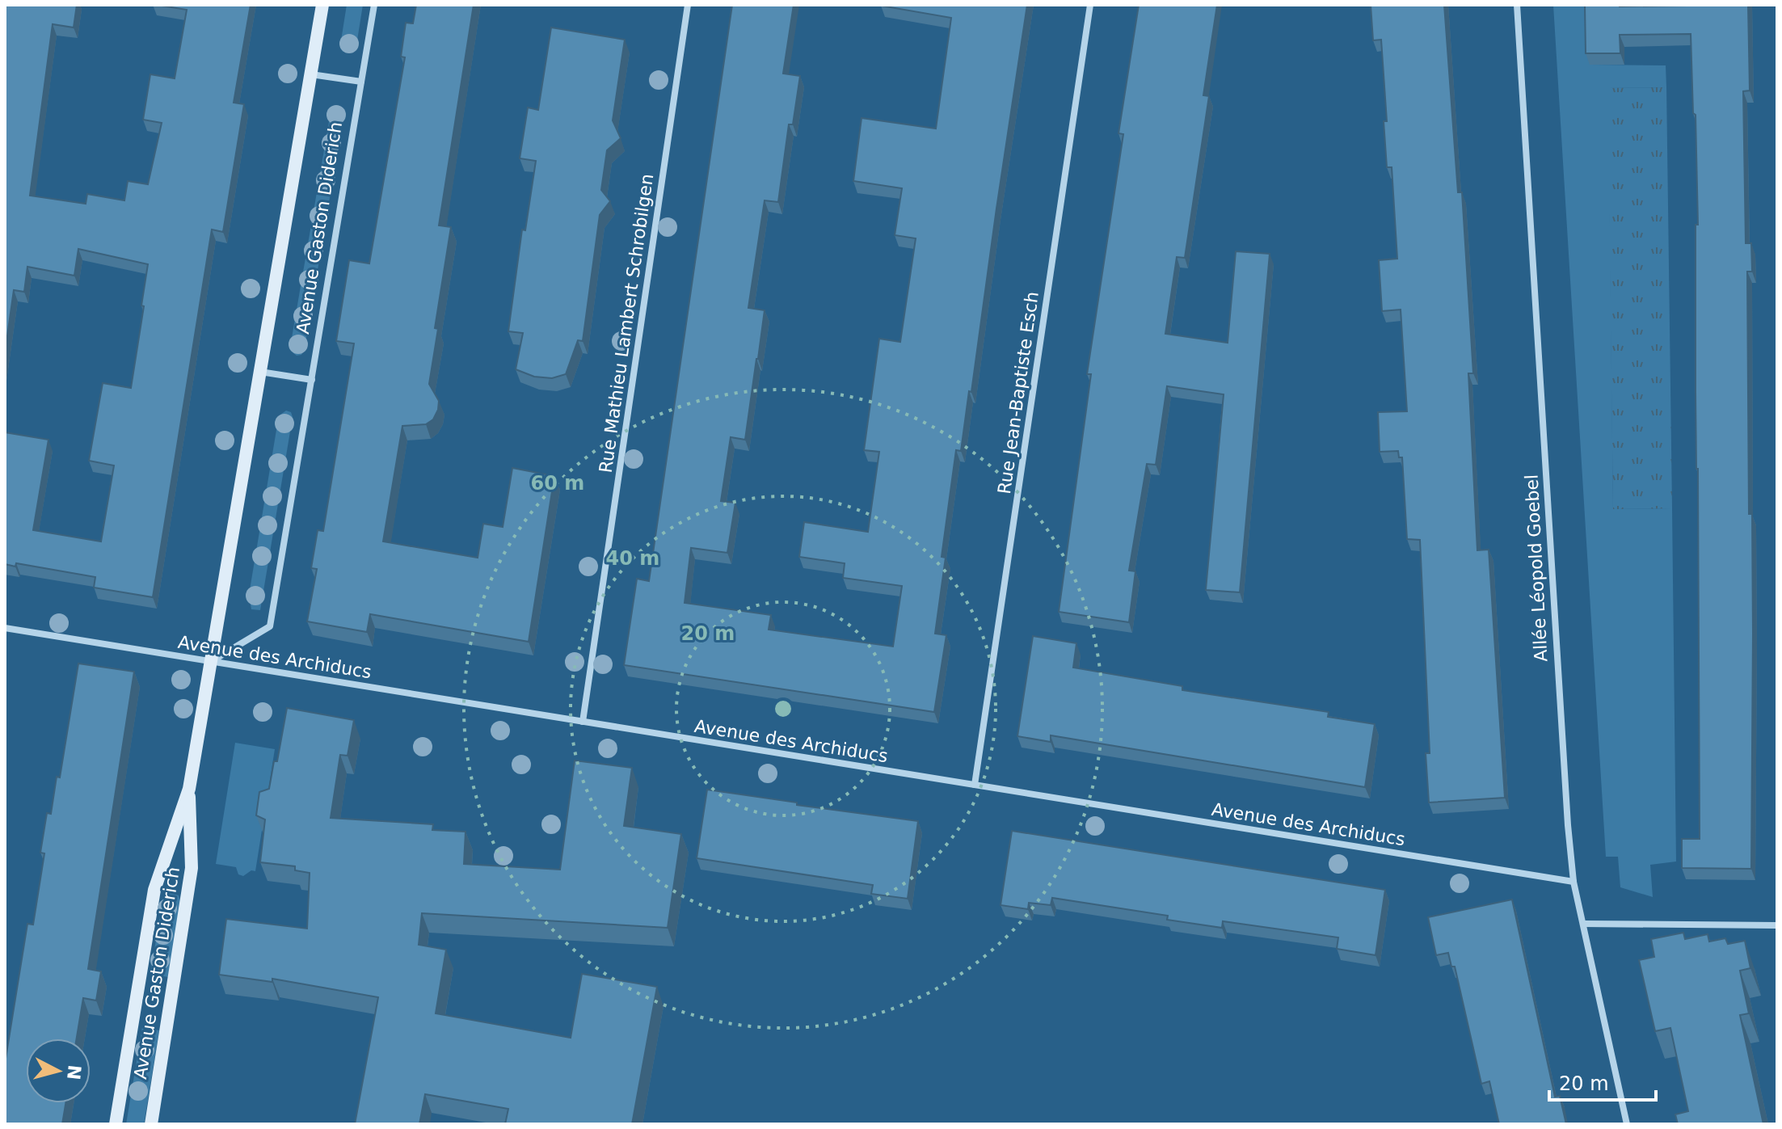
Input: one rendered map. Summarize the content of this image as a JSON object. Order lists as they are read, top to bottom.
{
  "streets": {
    "street": [
      "Avenue Gaston Diderich",
      "Rue Mathieu Lambert Schrobilgen",
      "Rue Jean-Baptiste Esch",
      "Allée Léopold Goebel",
      "Avenue des Archiducs"
    ]
  },
  "crossings": [
    ["Avenue Gaston Diderich", "Avenue des Archiducs"],
    ["Rue Mathieu Lambert Schrobilgen", "Avenue des Archiducs"],
    ["Rue Jean-Baptiste Esch", "Avenue des Archiducs"],
    ["Allée Léopold Goebel", "Avenue des Archiducs"]
  ],
  "scale_bar": "20 m",
  "north": "right",
  "rings": ["60 m", "40 m", "20 m"]
}
